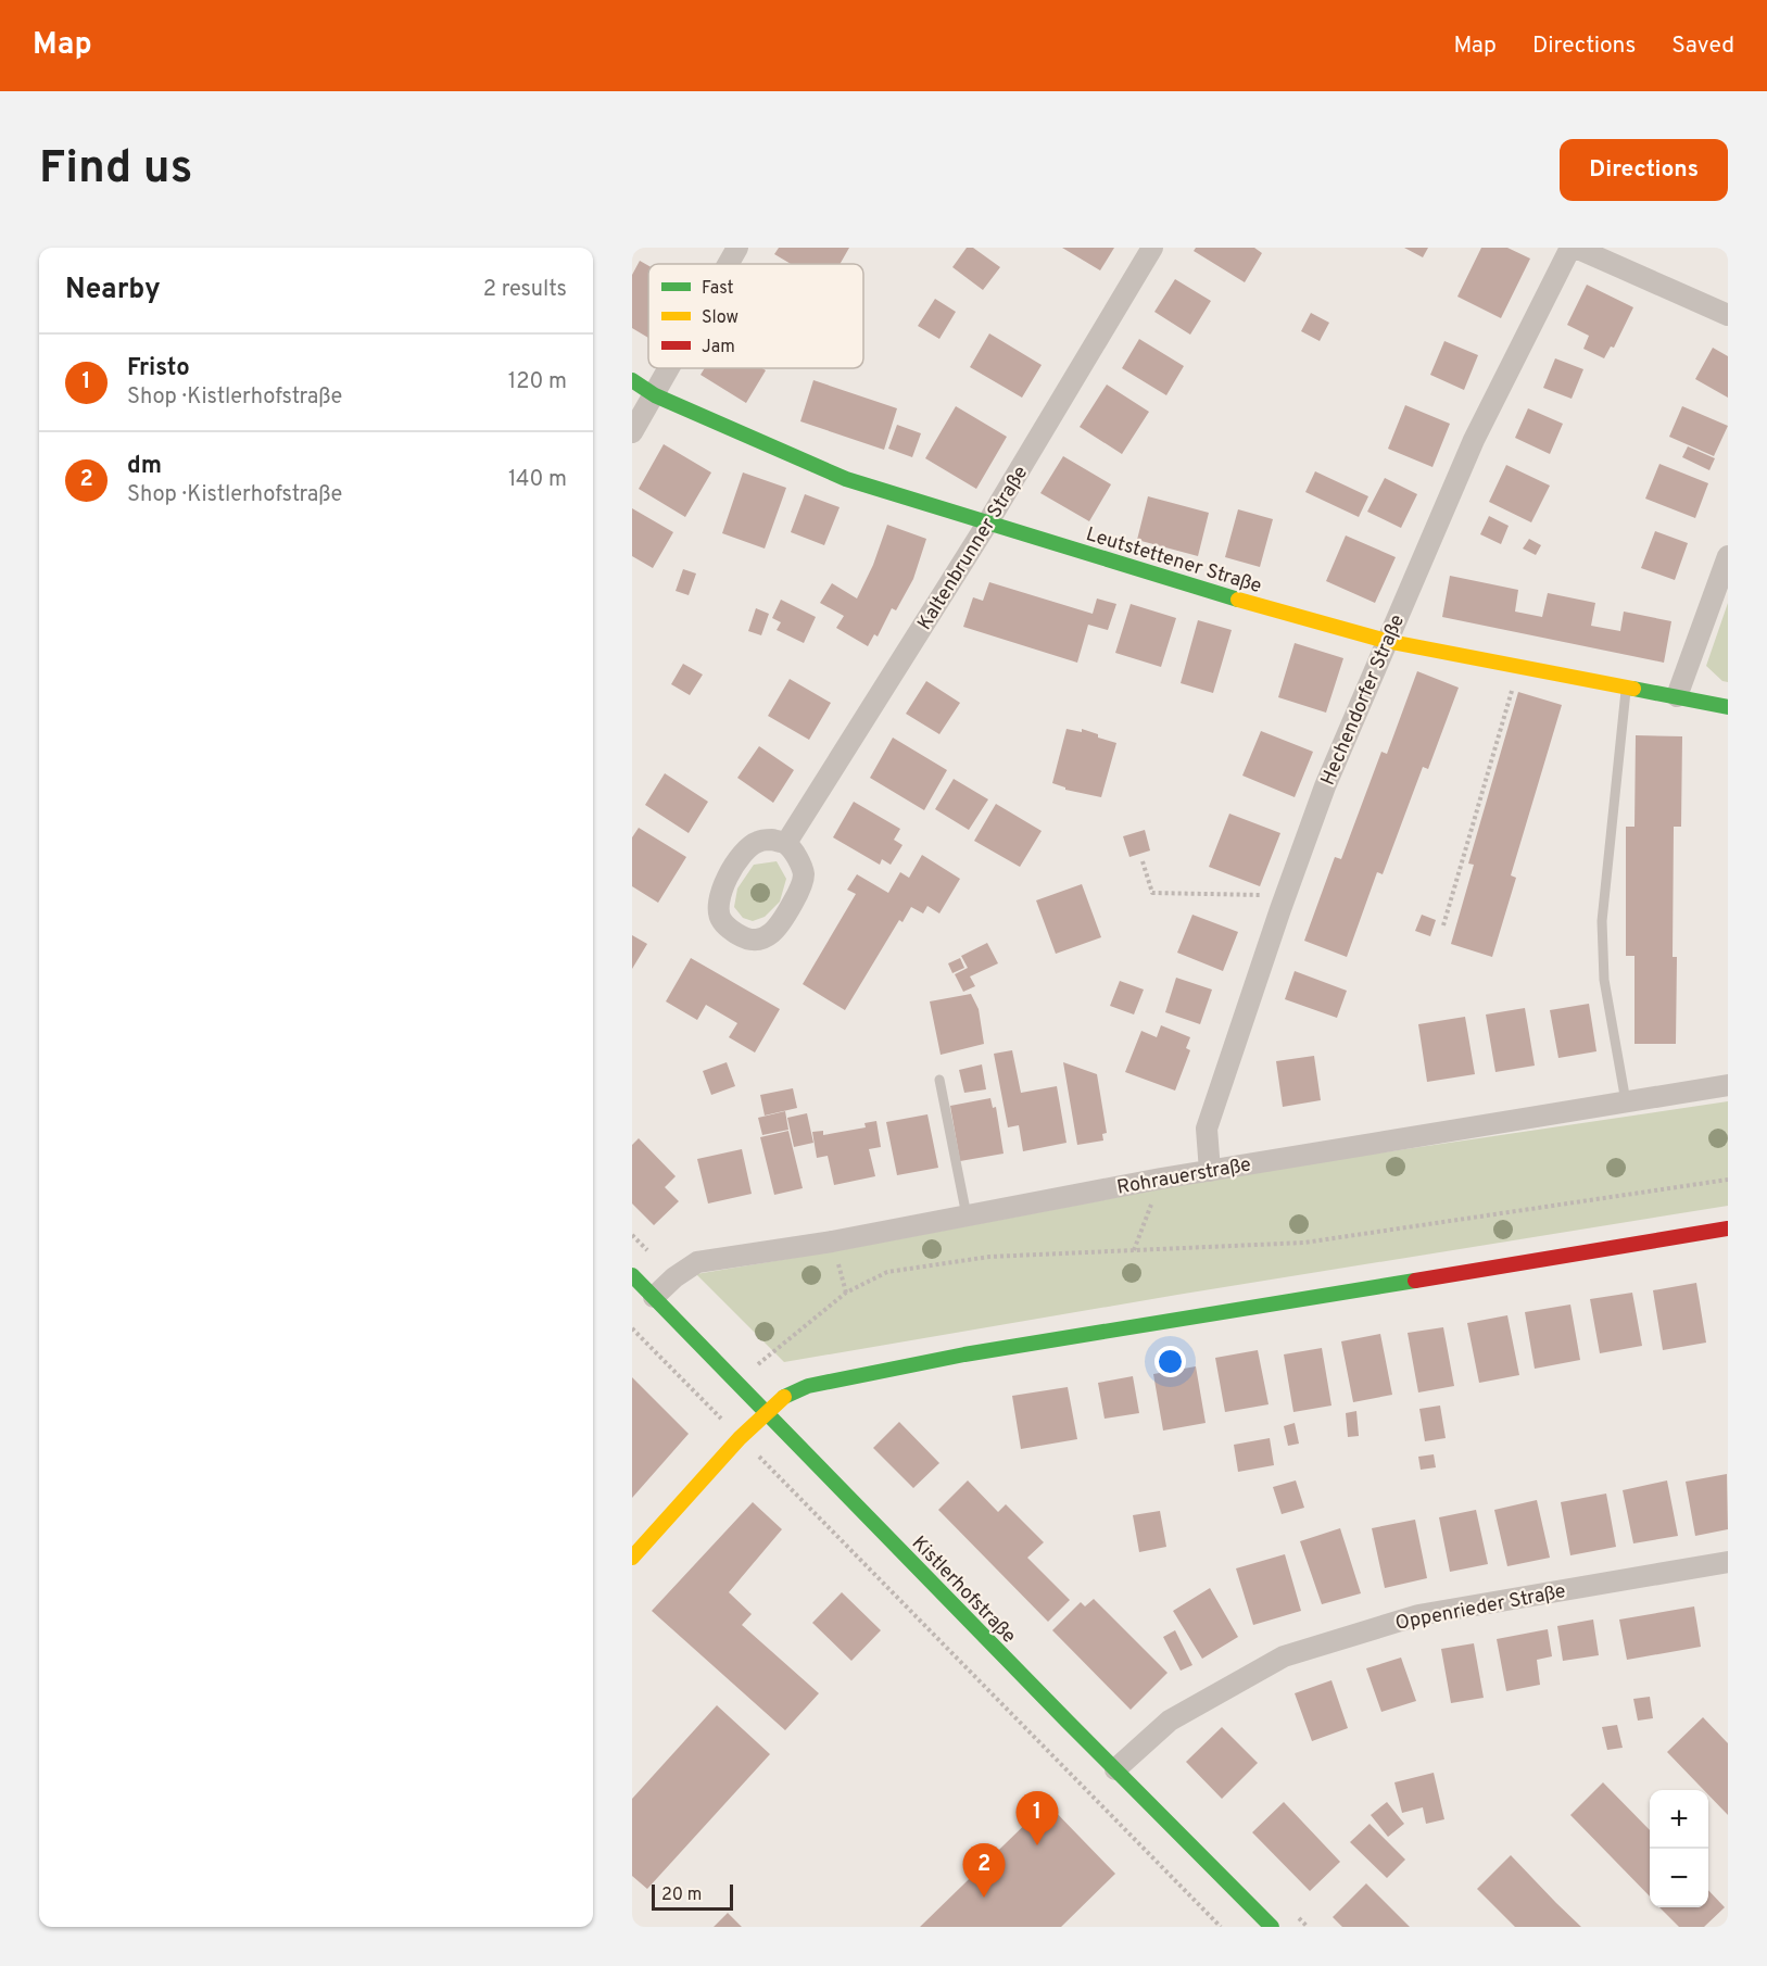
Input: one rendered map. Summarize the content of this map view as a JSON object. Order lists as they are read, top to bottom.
{
  "streets": {
    "street": [
      "Kaltenbrunner Straße",
      "Leutstettener Straße",
      "Hechendorfer Straße",
      "Rohrauerstraße",
      "Kistlerhofstraße",
      "Oppenrieder Straße"
    ]
  },
  "crossings": [
    ["Kaltenbrunner Straße", "Leutstettener Straße"],
    ["Leutstettener Straße", "Hechendorfer Straße"],
    ["Hechendorfer Straße", "Rohrauerstraße"],
    ["Rohrauerstraße", "Kistlerhofstraße"],
    ["Kistlerhofstraße", "Oppenrieder Straße"]
  ],
  "legend": ["Fast", "Slow", "Jam"],
  "scale_bar": "20 m",
  "page": {
    "header": "Map",
    "nav": ["Map", "Directions", "Saved"],
    "buttons": "Directions",
    "title": "Find us",
    "heading": ["Nearby", "2 results"],
    "list": [
      {
        "mark": "1",
        "name": "Fristo",
        "note": "Shop · Kistlerhofstraße",
        "value": "120 m"
      },
      {
        "mark": "2",
        "name": "dm",
        "note": "Shop · Kistlerhofstraße",
        "value": "140 m"
      }
    ],
    "map_buttons": ["+", "−"],
    "pins": ["1", "2"],
    "scale": "20 m"
  }
}
